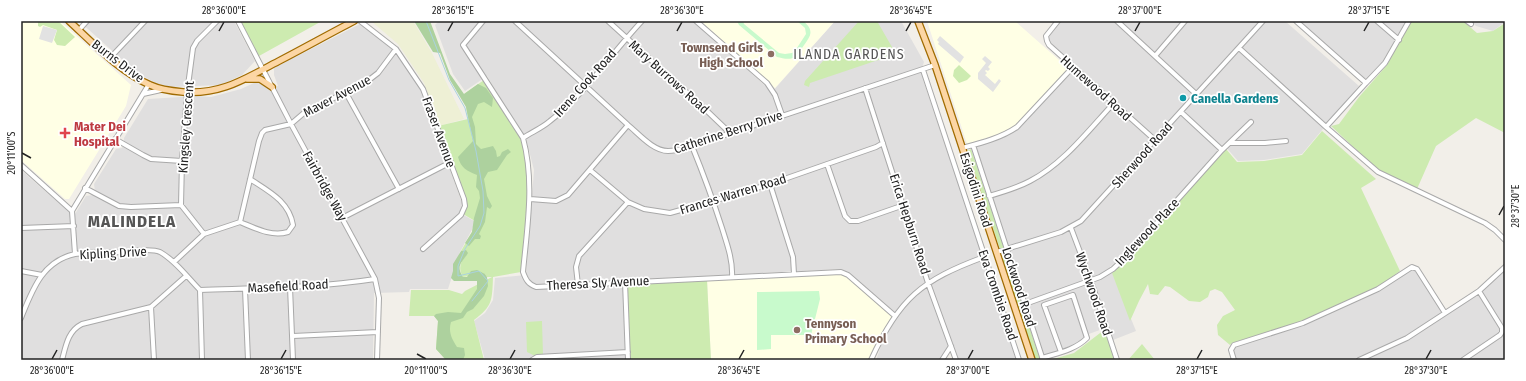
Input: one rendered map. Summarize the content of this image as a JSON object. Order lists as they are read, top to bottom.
{
  "streets": {
    "main road": ["Burns Drive", "Esigodini Road"],
    "street": [
      "Mary Burrows Road",
      "Irene Cook Road",
      "Humewood Road",
      "Maver Avenue",
      "Kingsley Crescent",
      "Fraser Avenue",
      "Catherine Berry Drive",
      "Sherwood Road",
      "Fairbridge Way",
      "Frances Warren Road",
      "Erica Hepburn Road",
      "Inglewood Place",
      "Kipling Drive",
      "Theresa Sly Avenue",
      "Masefield Road",
      "Lockwood Road",
      "Wychwood Road",
      "Eva Crombie Road"
    ]
  },
  "crossings": [
    ["Burns Drive", "Kingsley Crescent"],
    ["Burns Drive", "Fairbridge Way"],
    ["Mary Burrows Road", "Irene Cook Road"],
    ["Mary Burrows Road", "Catherine Berry Drive"],
    ["Irene Cook Road", "Catherine Berry Drive"],
    ["Irene Cook Road", "Theresa Sly Avenue"],
    ["Humewood Road", "Sherwood Road"],
    ["Maver Avenue", "Fraser Avenue"],
    ["Maver Avenue", "Fairbridge Way"],
    ["Catherine Berry Drive", "Esigodini Road"],
    ["Catherine Berry Drive", "Erica Hepburn Road"],
    ["Catherine Berry Drive", "Eva Crombie Road"],
    ["Sherwood Road", "Esigodini Road"],
    ["Sherwood Road", "Lockwood Road"],
    ["Sherwood Road", "Wychwood Road"],
    ["Fairbridge Way", "Masefield Road"],
    ["Frances Warren Road", "Erica Hepburn Road"],
    ["Inglewood Place", "Lockwood Road"],
    ["Inglewood Place", "Wychwood Road"],
    ["Kipling Drive", "Masefield Road"]
  ],
  "districts": ["ILANDA GARDENS", "MALINDELA"],
  "places": {
    "other": ["Townsend Girls High School", "Canella Gardens", "Tennyson Primary School"],
    "health": ["Mater Dei Hospital"]
  },
  "coordinates": [
    "28°36'00\"E",
    "28°36'15\"E",
    "28°36'30\"E",
    "28°36'45\"E",
    "28°37'00\"E",
    "28°37'15\"E",
    "20°11'00\"S",
    "28°37'30\"E"
  ]
}
